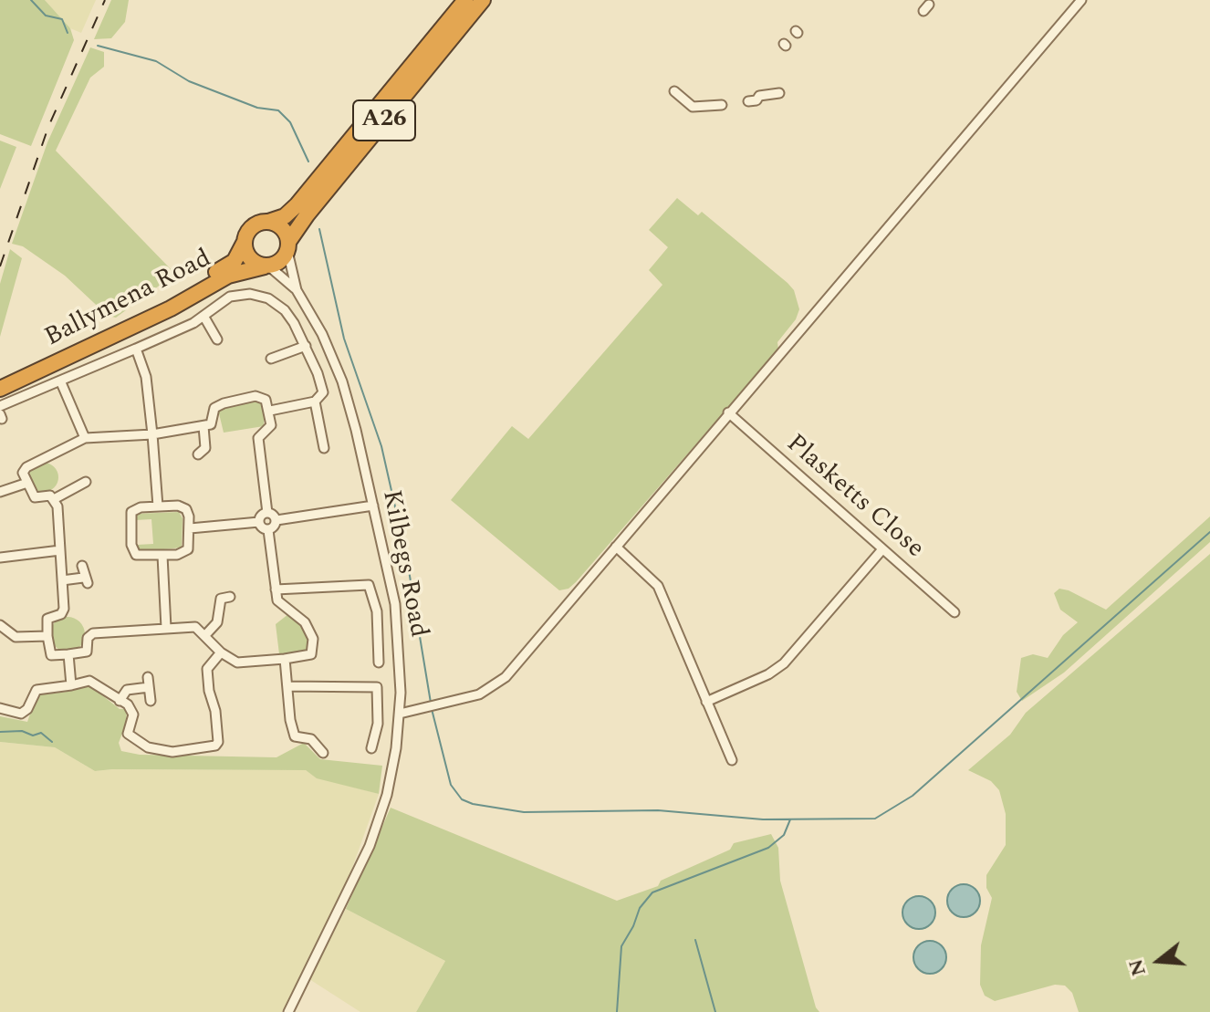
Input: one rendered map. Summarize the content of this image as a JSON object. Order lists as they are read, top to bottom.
{
  "streets": {
    "highway": ["A26", "Ballymena Road"],
    "street": ["Plasketts Close", "Kilbegs Road"]
  },
  "crossings": [
    ["A26", "Ballymena Road"],
    ["A26", "Kilbegs Road"],
    ["Ballymena Road", "Kilbegs Road"]
  ],
  "north": "left"
}
